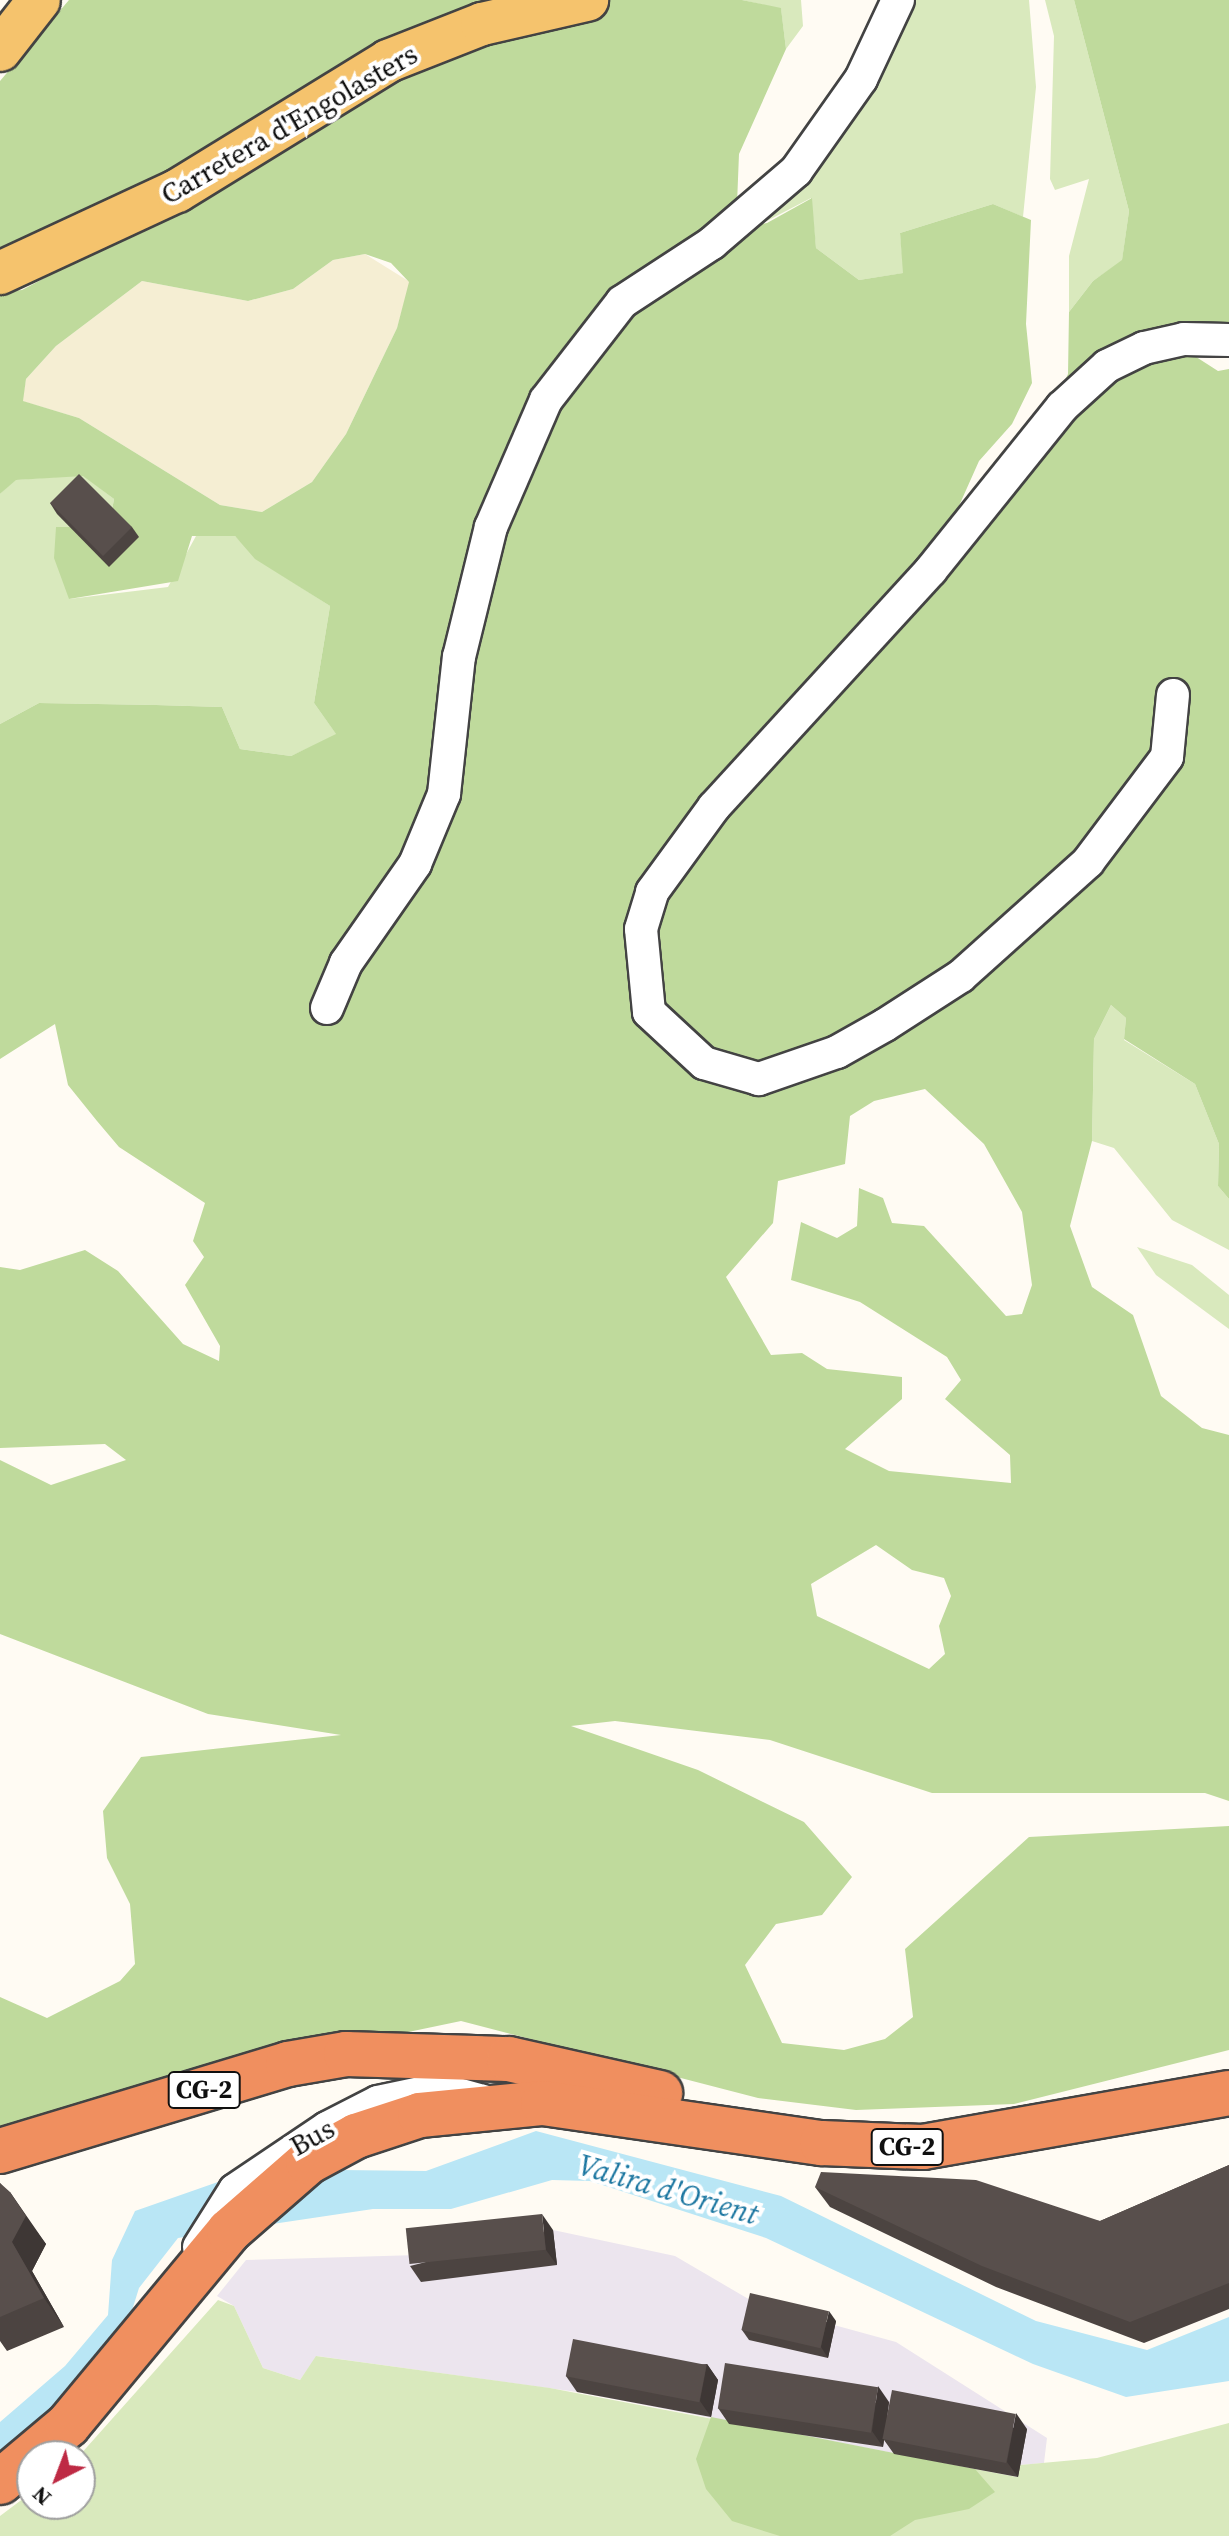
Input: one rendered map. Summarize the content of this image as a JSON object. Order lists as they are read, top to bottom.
{
  "streets": {
    "highway": ["CG-2"],
    "main road": ["Carretera d'Engolasters"]
  },
  "water": ["Valira d'Orient"],
  "north": "bottom left"
}
